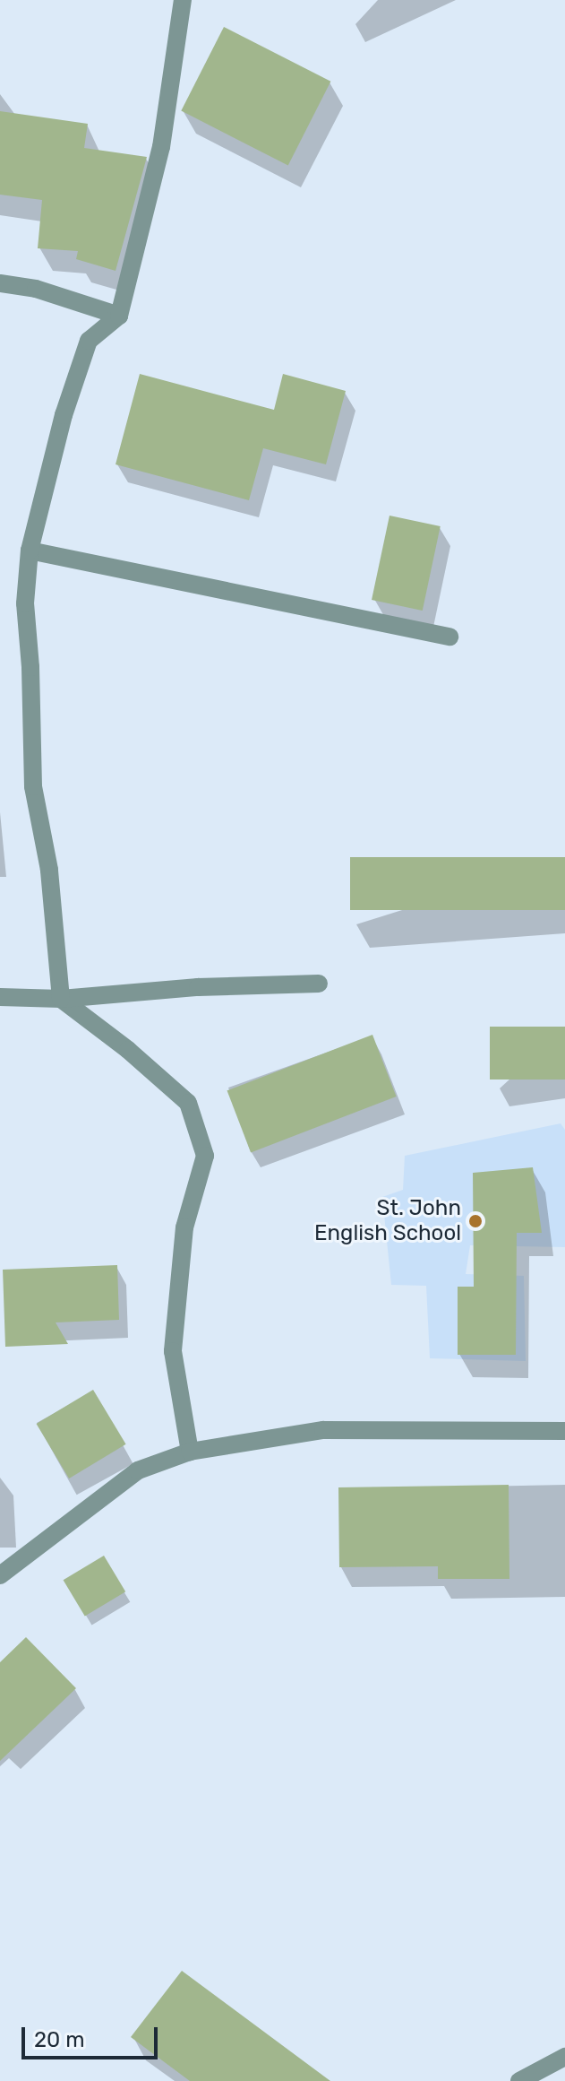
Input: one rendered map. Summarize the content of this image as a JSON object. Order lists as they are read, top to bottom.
{
  "places": ["St. John English School"],
  "scale_bar": "20 m"
}
